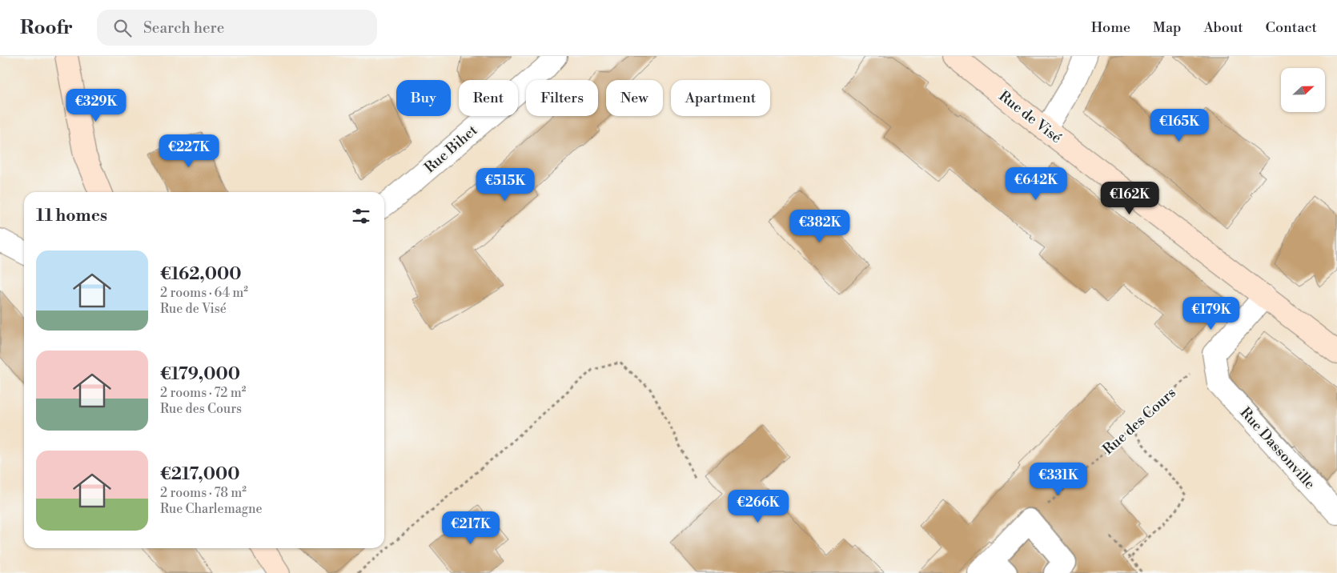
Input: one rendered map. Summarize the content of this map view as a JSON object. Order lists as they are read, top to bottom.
{
  "streets": {
    "main road": ["Rue de Visé"],
    "street": ["Rue Bihet", "Rue Dassonville"],
    "path": ["Rue des Cours"]
  },
  "crossings": [
    ["Rue des Cours", "Rue Dassonville"]
  ],
  "north": "right",
  "page": {
    "header": "Roofr",
    "search": "Search here",
    "nav": [
      "Home",
      "Map",
      "About",
      "Contact"
    ],
    "chip": [
      "Buy",
      "Rent",
      "Filters",
      "New",
      "Apartment"
    ],
    "price": [
      "€329K",
      "€165K",
      "€227K",
      "€642K",
      "€515K",
      "€162K",
      "€382K",
      "€179K",
      "€331K",
      "€266K",
      "€217K"
    ],
    "heading": "11 homes",
    "list": [
      {
        "name": "€162,000",
        "note": "2 rooms · 64 m² · Rue de Visé"
      },
      {
        "name": "€179,000",
        "note": "2 rooms · 72 m² · Rue des Cours"
      },
      {
        "name": "€217,000",
        "note": "2 rooms · 78 m² · Rue Charlemagne"
      }
    ]
  }
}
